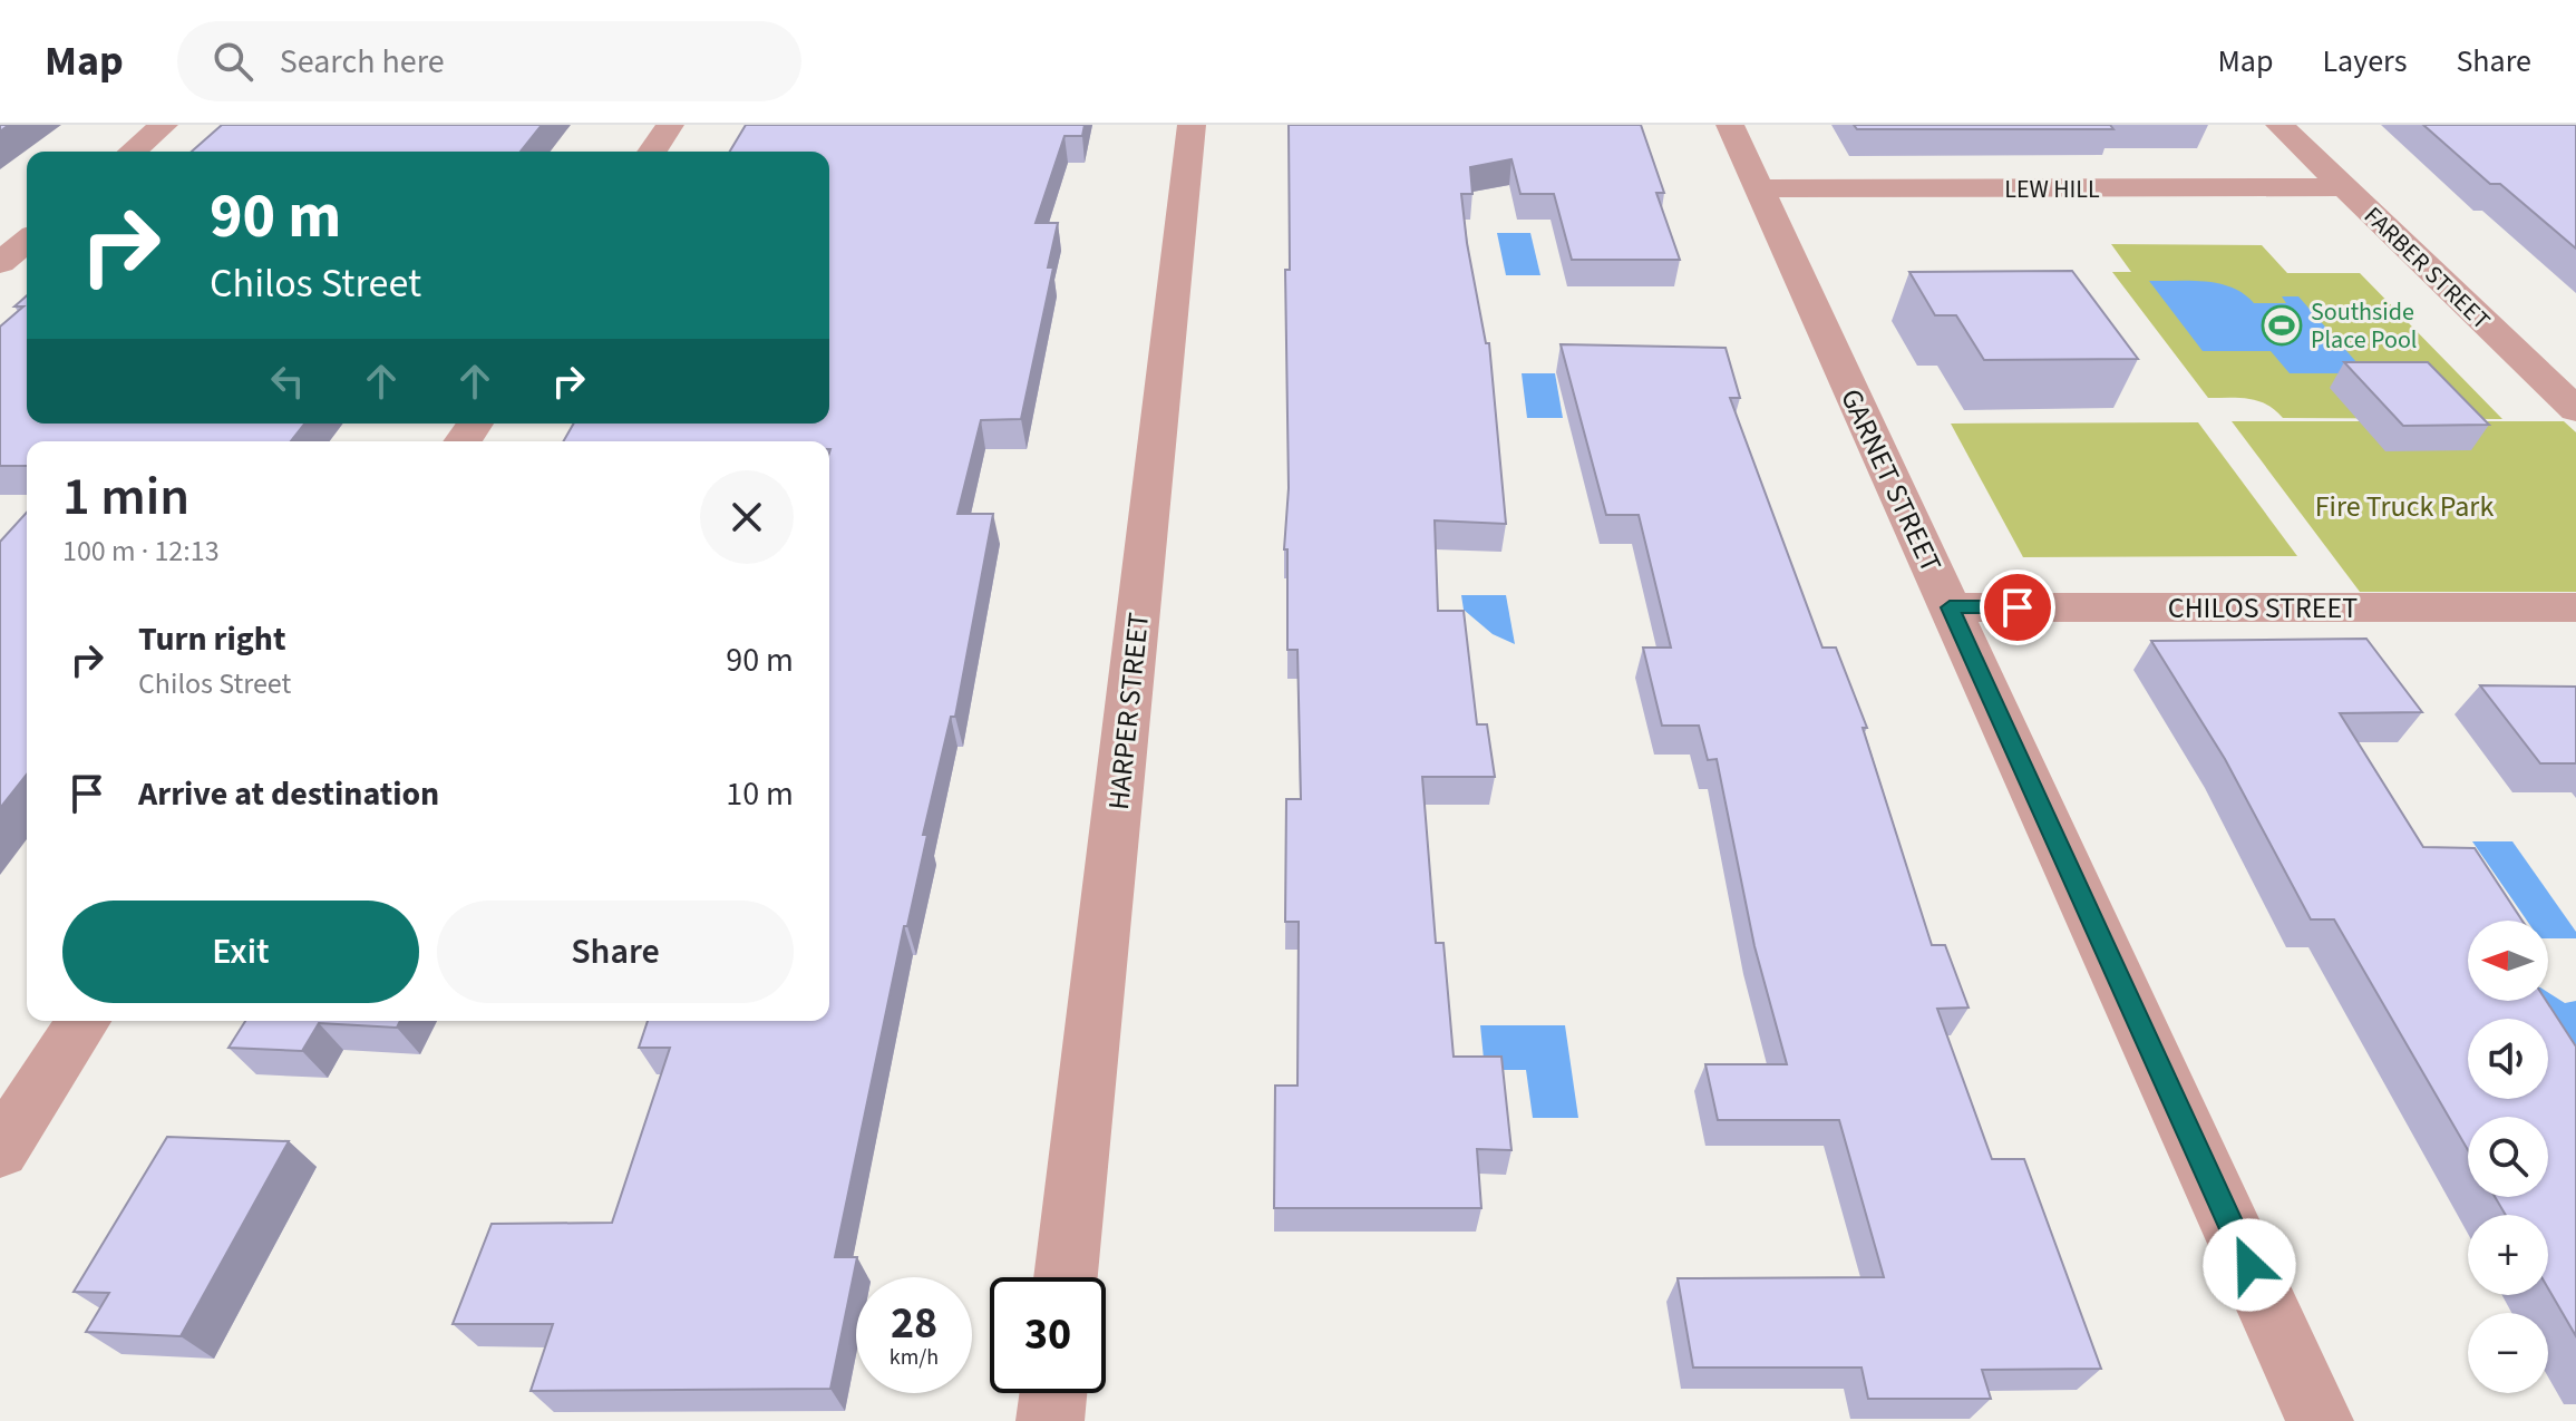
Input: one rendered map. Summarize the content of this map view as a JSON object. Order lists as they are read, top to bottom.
{
  "streets": {
    "street": [
      "LEW HILL",
      "FARBER STREET",
      "GARNET STREET",
      "CHILOS STREET",
      "HARPER STREET"
    ]
  },
  "crossings": [
    ["LEW HILL", "FARBER STREET"],
    ["LEW HILL", "GARNET STREET"],
    ["GARNET STREET", "CHILOS STREET"]
  ],
  "parks": ["Fire Truck Park"],
  "places": {
    "sports": ["Southside Place Pool"]
  },
  "north": "left",
  "page": {
    "header": "Map",
    "search": "Search here",
    "nav": ["Map", "Layers", "Share"],
    "turn": ["90 m", "Chilos Street"],
    "heading": ["1 min", "100 m · 12:13"],
    "list": [
      {
        "name": "Turn right",
        "note": "Chilos Street",
        "value": "90 m"
      },
      {
        "name": "Arrive at destination",
        "value": "10 m"
      }
    ],
    "buttons": ["Exit", "Share"],
    "map_buttons": ["+", "−"],
    "speed": "28 km/h",
    "limit": "30"
  }
}
